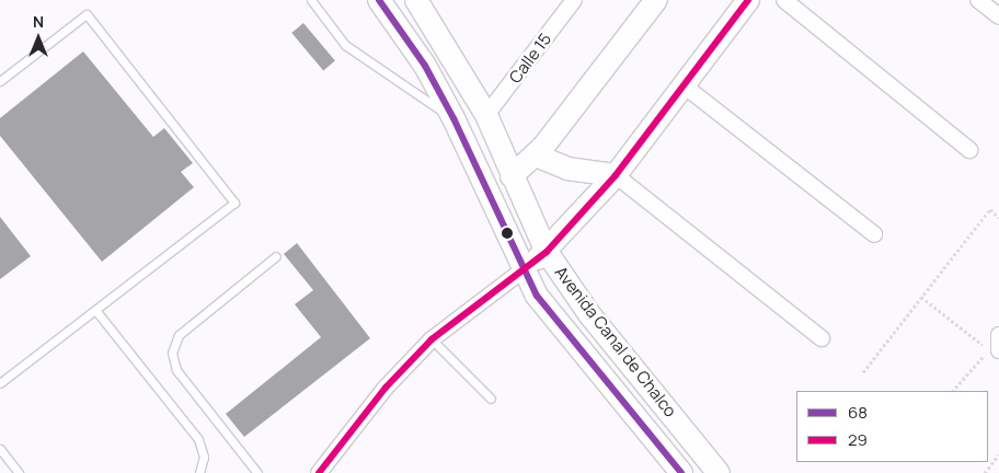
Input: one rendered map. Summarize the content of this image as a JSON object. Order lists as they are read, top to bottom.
{
  "streets": {
    "main road": ["Avenida Canal de Chalco"],
    "street": ["Calle 15"]
  },
  "crossings": [
    ["Calle 15", "Avenida Canal de Chalco"]
  ],
  "lines": ["transit line 68", "transit line 29"],
  "legend": ["68", "29"],
  "north": "top"
}
